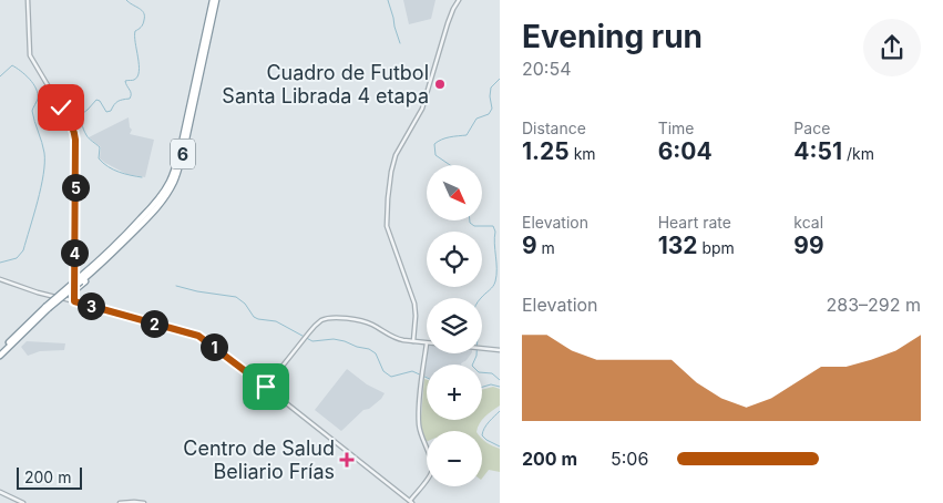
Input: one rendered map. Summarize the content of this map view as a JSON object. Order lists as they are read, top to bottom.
{
  "streets": {
    "highway": ["6"]
  },
  "places": {
    "other": ["Cuadro de Futbol Santa Librada 4 etapa"],
    "health": ["Centro de Salud Beliario Frías"]
  },
  "scale_bar": "200 m",
  "north": "bottom right",
  "page": {
    "heading": ["Evening run", "20:54"],
    "stats": [
      ["Distance", "1.25 km"],
      ["Time", "6:04"],
      ["Pace", "4:51 /km"],
      ["Elevation", "9 m"],
      ["Heart rate", "132 bpm"],
      ["kcal", "99"]
    ],
    "map_buttons": ["+", "−"],
    "pins": [
      "5",
      "4",
      "3",
      "2",
      "1"
    ],
    "chart": ["Elevation", "283–292 m"],
    "list": [
      {
        "name": "200 m",
        "note": "5:06"
      }
    ],
    "scale": "200 m"
  }
}
